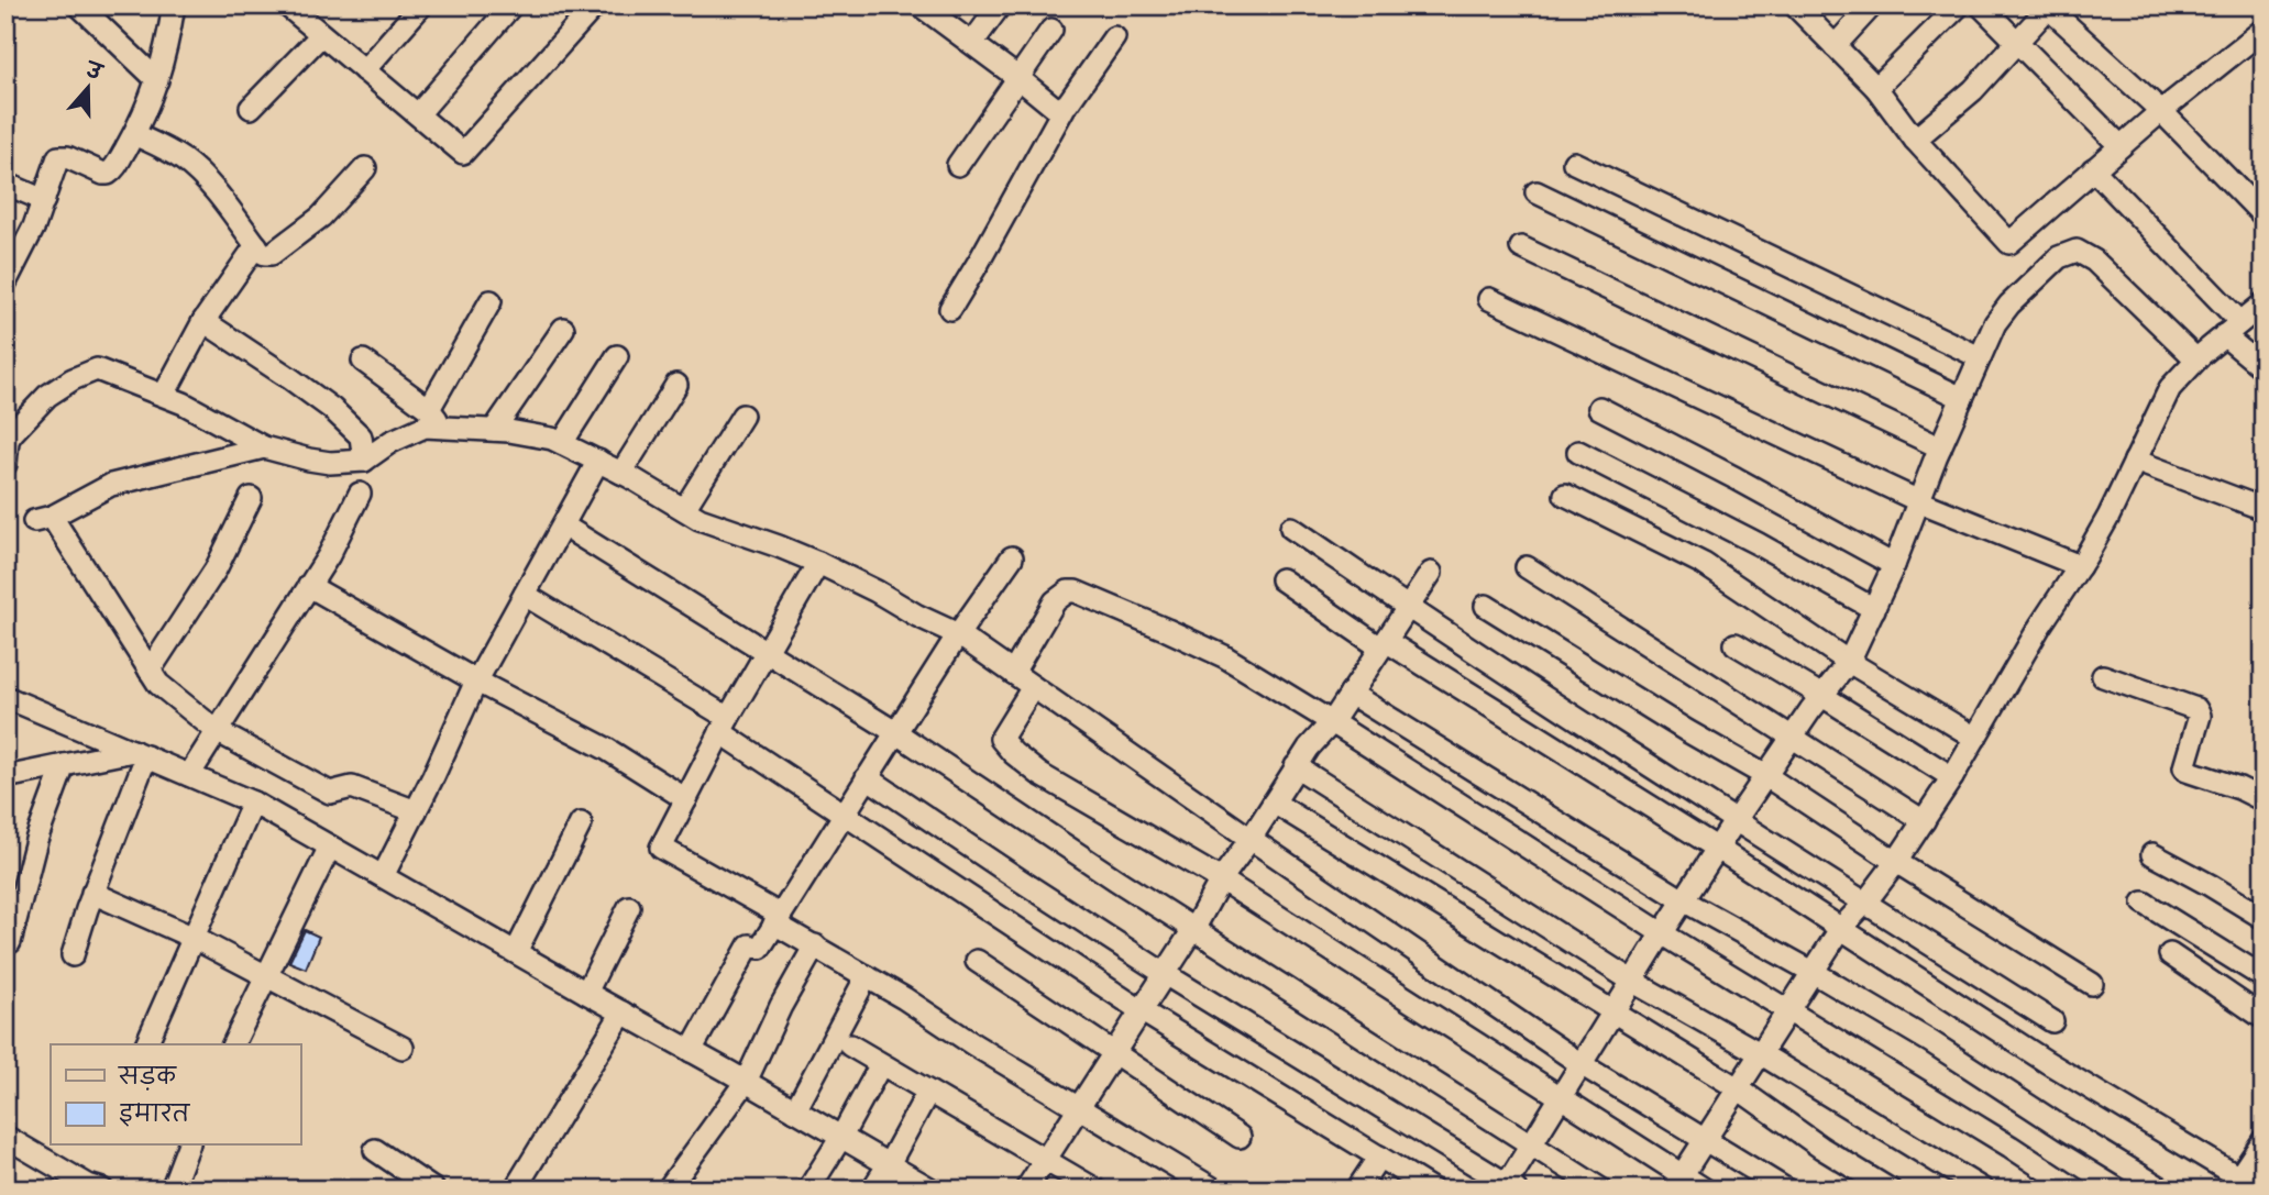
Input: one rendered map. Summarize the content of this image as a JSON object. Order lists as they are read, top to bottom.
{
  "legend": ["सड़क", "इमारत"],
  "north": "top"
}
